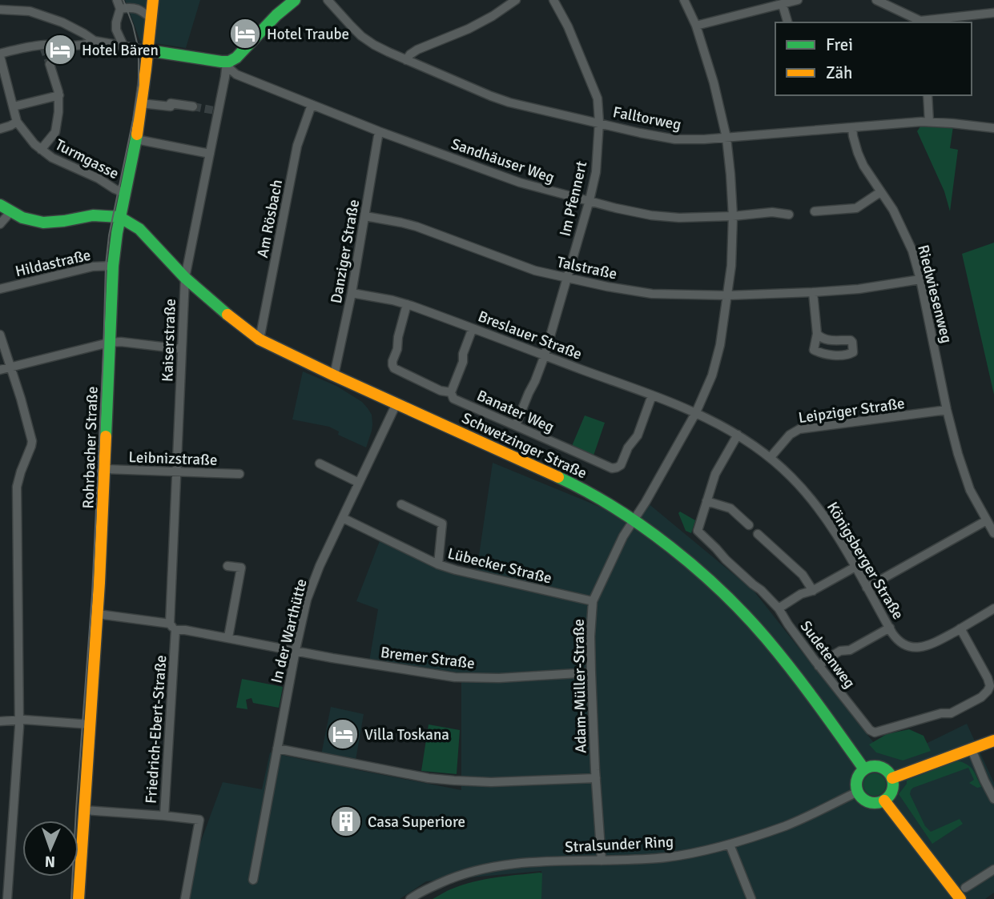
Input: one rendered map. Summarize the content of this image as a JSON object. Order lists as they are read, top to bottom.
{
  "streets": {
    "main road": ["Schwetzinger Straße", "Rohrbacher Straße"],
    "street": [
      "Falltorweg",
      "Turmgasse",
      "Sandhäuser Weg",
      "Im Pfennert",
      "Am Rösbach",
      "Danziger Straße",
      "Hildastraße",
      "Talstraße",
      "Riedwiesenweg",
      "Breslauer Straße",
      "Kaiserstraße",
      "Leipziger Straße",
      "Banater Weg",
      "Leibnizstraße",
      "Königsberger Straße",
      "Lübecker Straße",
      "In der Warthütte",
      "Sudetenweg",
      "Bremer Straße",
      "Adam-Müller-Straße",
      "Friedrich-Ebert-Straße",
      "Stralsunder Ring"
    ]
  },
  "crossings": [
    ["Falltorweg", "Im Pfennert"],
    ["Falltorweg", "Riedwiesenweg"],
    ["Falltorweg", "Adam-Müller-Straße"],
    ["Turmgasse", "Rohrbacher Straße"],
    ["Sandhäuser Weg", "Im Pfennert"],
    ["Sandhäuser Weg", "Am Rösbach"],
    ["Sandhäuser Weg", "Danziger Straße"],
    ["Sandhäuser Weg", "Kaiserstraße"],
    ["Sandhäuser Weg", "Adam-Müller-Straße"],
    ["Im Pfennert", "Talstraße"],
    ["Im Pfennert", "Breslauer Straße"],
    ["Im Pfennert", "Banater Weg"],
    ["Am Rösbach", "Schwetzinger Straße"],
    ["Danziger Straße", "Talstraße"],
    ["Danziger Straße", "Breslauer Straße"],
    ["Danziger Straße", "Schwetzinger Straße"],
    ["Hildastraße", "Rohrbacher Straße"],
    ["Talstraße", "Riedwiesenweg"],
    ["Talstraße", "Adam-Müller-Straße"],
    ["Riedwiesenweg", "Leipziger Straße"],
    ["Breslauer Straße", "Banater Weg"],
    ["Breslauer Straße", "Königsberger Straße"],
    ["Breslauer Straße", "Adam-Müller-Straße"],
    ["Kaiserstraße", "Schwetzinger Straße"],
    ["Kaiserstraße", "Leibnizstraße"],
    ["Kaiserstraße", "Bremer Straße"],
    ["Kaiserstraße", "Friedrich-Ebert-Straße"],
    ["Leipziger Straße", "Königsberger Straße"],
    ["Schwetzinger Straße", "Rohrbacher Straße"],
    ["Schwetzinger Straße", "In der Warthütte"],
    ["Schwetzinger Straße", "Adam-Müller-Straße"],
    ["Schwetzinger Straße", "Stralsunder Ring"],
    ["Rohrbacher Straße", "Leibnizstraße"],
    ["Rohrbacher Straße", "Bremer Straße"],
    ["Königsberger Straße", "Sudetenweg"],
    ["Königsberger Straße", "Adam-Müller-Straße"],
    ["Lübecker Straße", "In der Warthütte"],
    ["Lübecker Straße", "Adam-Müller-Straße"],
    ["In der Warthütte", "Bremer Straße"],
    ["Bremer Straße", "Adam-Müller-Straße"],
    ["Bremer Straße", "Friedrich-Ebert-Straße"],
    ["Adam-Müller-Straße", "Stralsunder Ring"]
  ],
  "places": {
    "hotel": ["Hotel Traube", "Hotel Bären", "Villa Toskana"],
    "building": ["Casa Superiore"]
  },
  "legend": ["Frei", "Zäh"],
  "north": "bottom"
}
